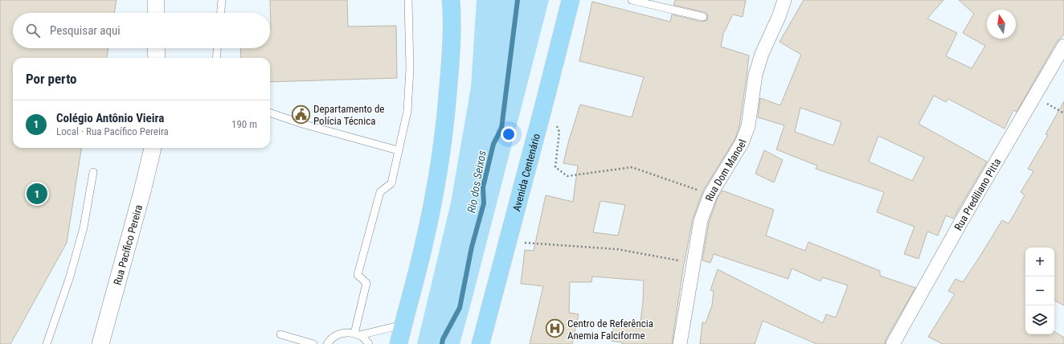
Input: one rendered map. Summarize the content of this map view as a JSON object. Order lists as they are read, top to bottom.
{
  "streets": {
    "main road": ["Avenida Centenário"],
    "street": ["Rua Dom Manoel", "Rua Prediliano Pitta", "Rua Pacífico Pereira"]
  },
  "water": ["Rio dos Seixos"],
  "places": {
    "public building": ["Departamento de Polícia Técnica"],
    "hospital": ["Centro de Referência Anemia Falciforme"]
  },
  "north": "top",
  "page": {
    "search": "Pesquisar aqui",
    "heading": "Por perto",
    "list": [
      {
        "mark": "1",
        "name": "Colégio Antônio Vieira",
        "note": "Local · Rua Pacífico Pereira",
        "value": "190 m"
      }
    ],
    "pins": "1",
    "map_buttons": ["+", "−"]
  }
}
